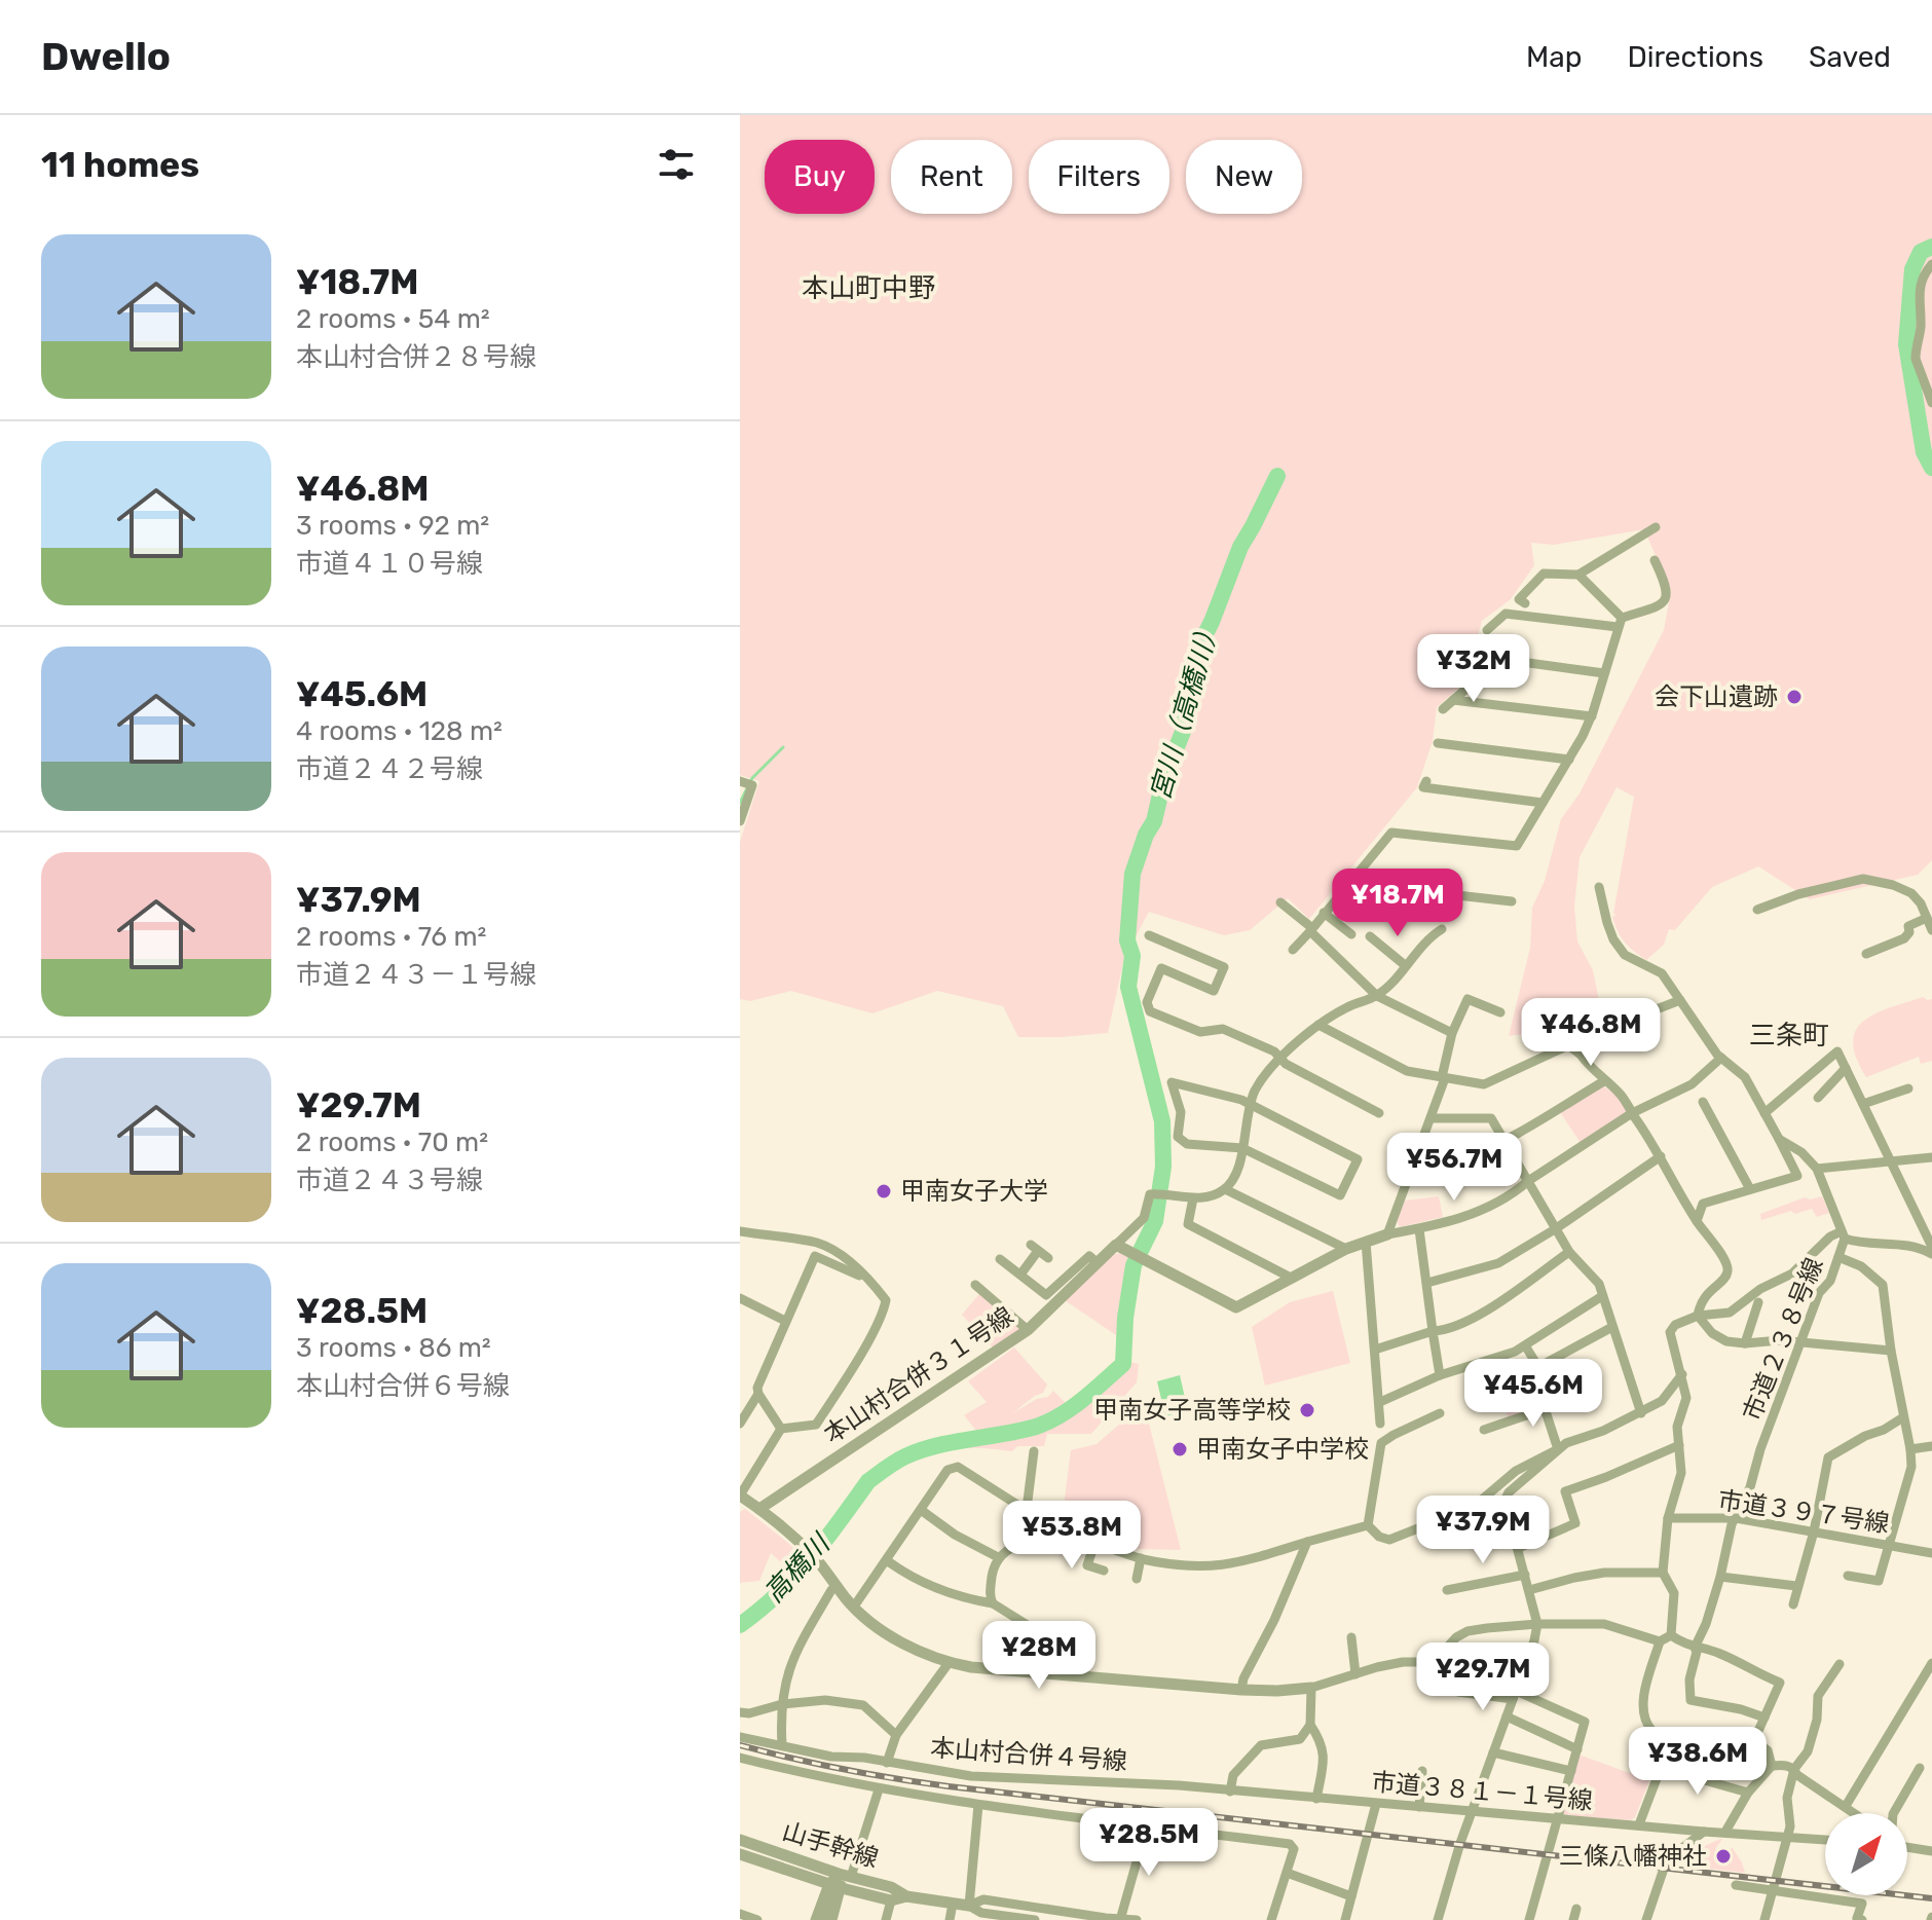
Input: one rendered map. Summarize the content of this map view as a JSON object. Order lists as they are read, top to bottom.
{
  "streets": {
    "street": [
      "市道２３８号線",
      "本山村合併３１号線",
      "市道３９７号線",
      "本山村合併４号線",
      "市道３８１－１号線",
      "山手幹線"
    ]
  },
  "crossings": [
    ["市道２３８号線", "市道３９７号線"],
    ["本山村合併４号線", "市道３８１－１号線"]
  ],
  "districts": ["本山町中野", "三条町"],
  "water": ["宮川（高橋川）", "高橋川"],
  "places": [
    "会下山遺跡",
    "甲南女子大学",
    "甲南女子高等学校",
    "甲南女子中学校",
    "三條八幡神社"
  ],
  "north": "top right",
  "page": {
    "header": "Dwello",
    "nav": ["Map", "Directions", "Saved"],
    "heading": "11 homes",
    "chip": [
      "Buy",
      "Rent",
      "Filters",
      "New"
    ],
    "list": [
      {
        "name": "¥18.7M",
        "note": "2 rooms · 54 m² · 本山村合併２８号線"
      },
      {
        "name": "¥46.8M",
        "note": "3 rooms · 92 m² · 市道４１０号線"
      },
      {
        "name": "¥45.6M",
        "note": "4 rooms · 128 m² · 市道２４２号線"
      },
      {
        "name": "¥37.9M",
        "note": "2 rooms · 76 m² · 市道２４３－１号線"
      },
      {
        "name": "¥29.7M",
        "note": "2 rooms · 70 m² · 市道２４３号線"
      },
      {
        "name": "¥28.5M",
        "note": "3 rooms · 86 m² · 本山村合併６号線"
      }
    ],
    "price": [
      "¥32M",
      "¥18.7M",
      "¥46.8M",
      "¥56.7M",
      "¥45.6M",
      "¥37.9M",
      "¥53.8M",
      "¥28M",
      "¥29.7M",
      "¥38.6M",
      "¥28.5M"
    ]
  }
}
